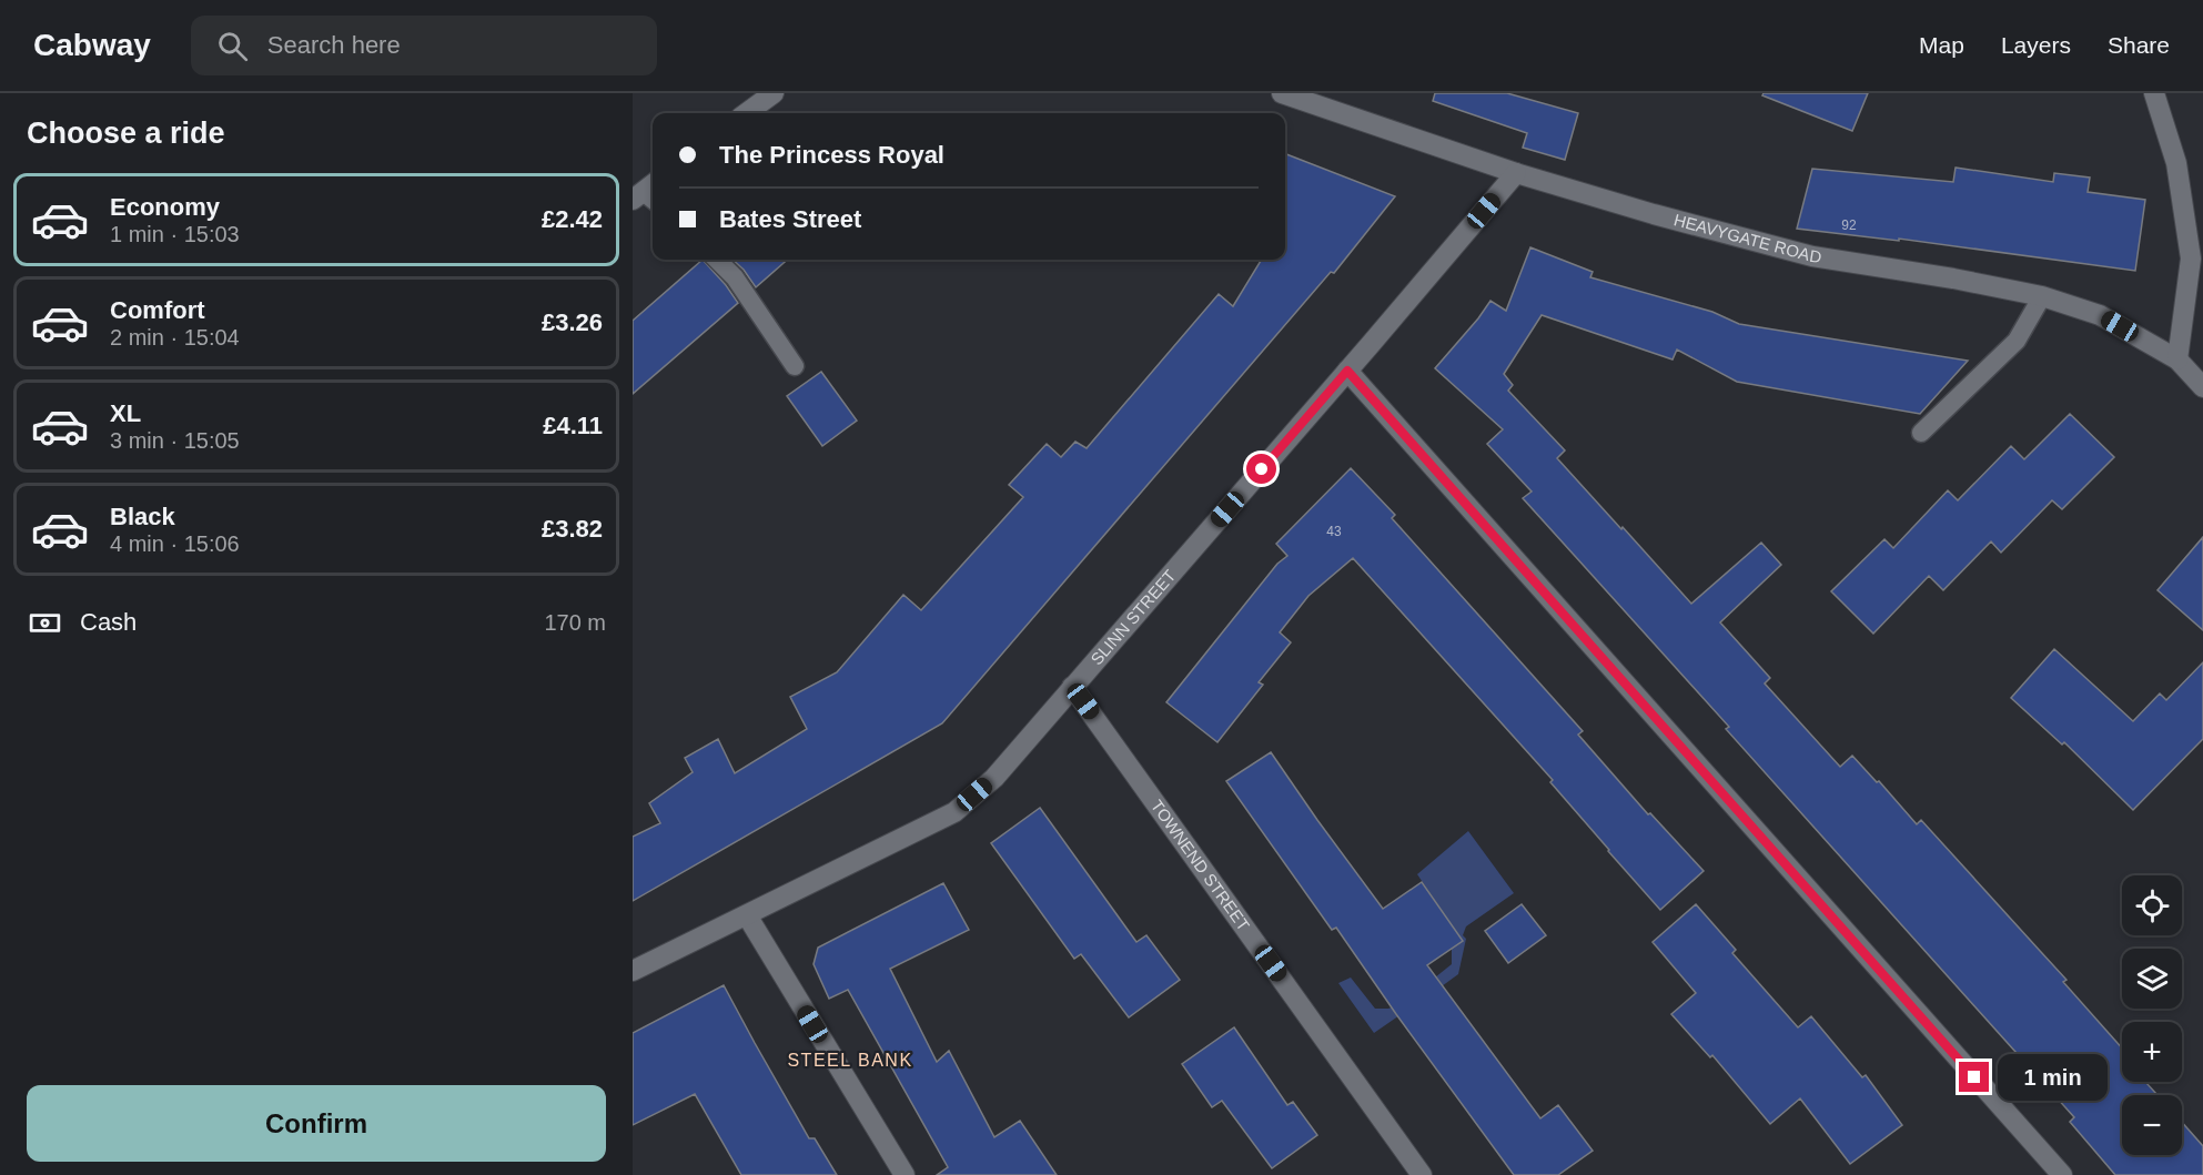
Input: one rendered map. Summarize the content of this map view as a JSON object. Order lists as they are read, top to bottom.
{
  "streets": {
    "street": ["HEAVYGATE ROAD", "SLINN STREET", "TOWNEND STREET"]
  },
  "crossings": [
    ["HEAVYGATE ROAD", "SLINN STREET"],
    ["SLINN STREET", "TOWNEND STREET"]
  ],
  "districts": ["STEEL BANK"],
  "house_numbers": ["92", "43"],
  "page": {
    "header": "Cabway",
    "search": "Search here",
    "nav": ["Map", "Layers", "Share"],
    "heading": "Choose a ride",
    "banner": ["The Princess Royal", "Bates Street"],
    "list": [
      {
        "name": "Economy",
        "note": "1 min · 15:03",
        "value": "£2.42"
      },
      {
        "name": "Comfort",
        "note": "2 min · 15:04",
        "value": "£3.26"
      },
      {
        "name": "XL",
        "note": "3 min · 15:05",
        "value": "£4.11"
      },
      {
        "name": "Black",
        "note": "4 min · 15:06",
        "value": "£3.82"
      }
    ],
    "pay": ["Cash", "170 m"],
    "map_buttons": ["+", "−"],
    "bubble": "1 min",
    "buttons": "Confirm"
  }
}
